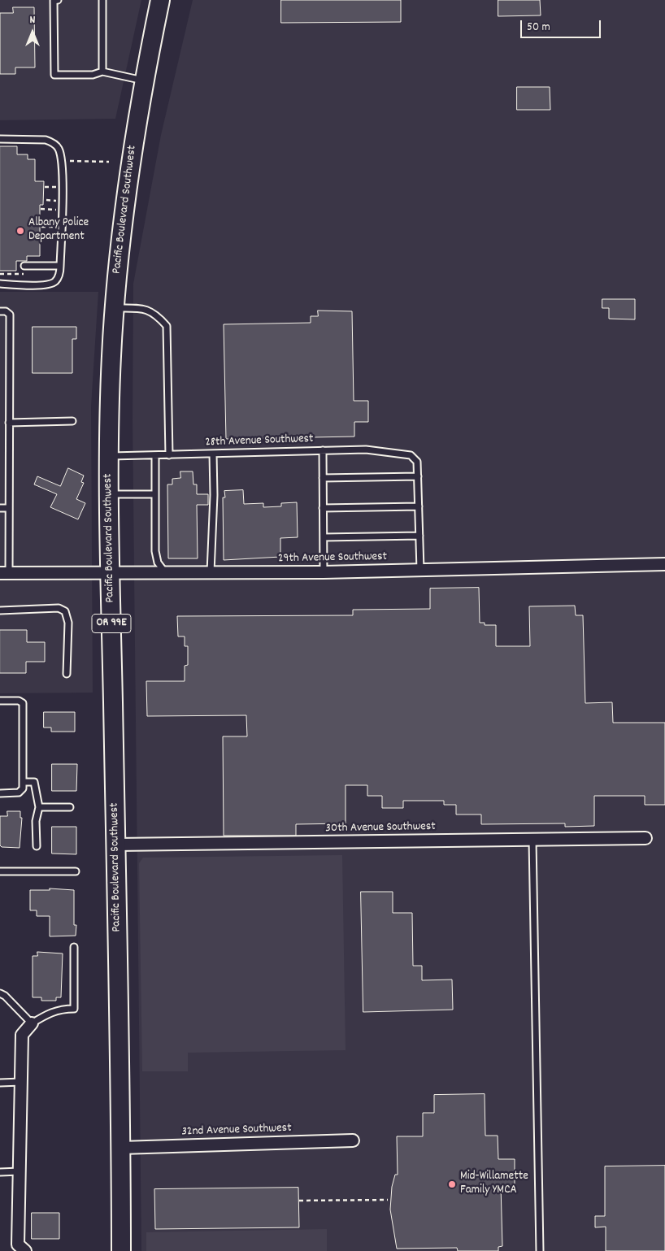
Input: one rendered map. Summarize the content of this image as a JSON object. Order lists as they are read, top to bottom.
{
  "streets": {
    "main road": ["Pacific Boulevard Southwest", "OR 99E"],
    "street": ["29th Avenue Southwest", "30th Avenue Southwest", "32nd Avenue Southwest"],
    "lane": ["28th Avenue Southwest"]
  },
  "crossings": [
    ["Pacific Boulevard Southwest", "28th Avenue Southwest"],
    ["Pacific Boulevard Southwest", "29th Avenue Southwest"],
    ["Pacific Boulevard Southwest", "30th Avenue Southwest"],
    ["Pacific Boulevard Southwest", "32nd Avenue Southwest"]
  ],
  "places": ["Albany Police Department", "Mid-Willamette Family YMCA"],
  "scale_bar": "50 m",
  "north": "top"
}
